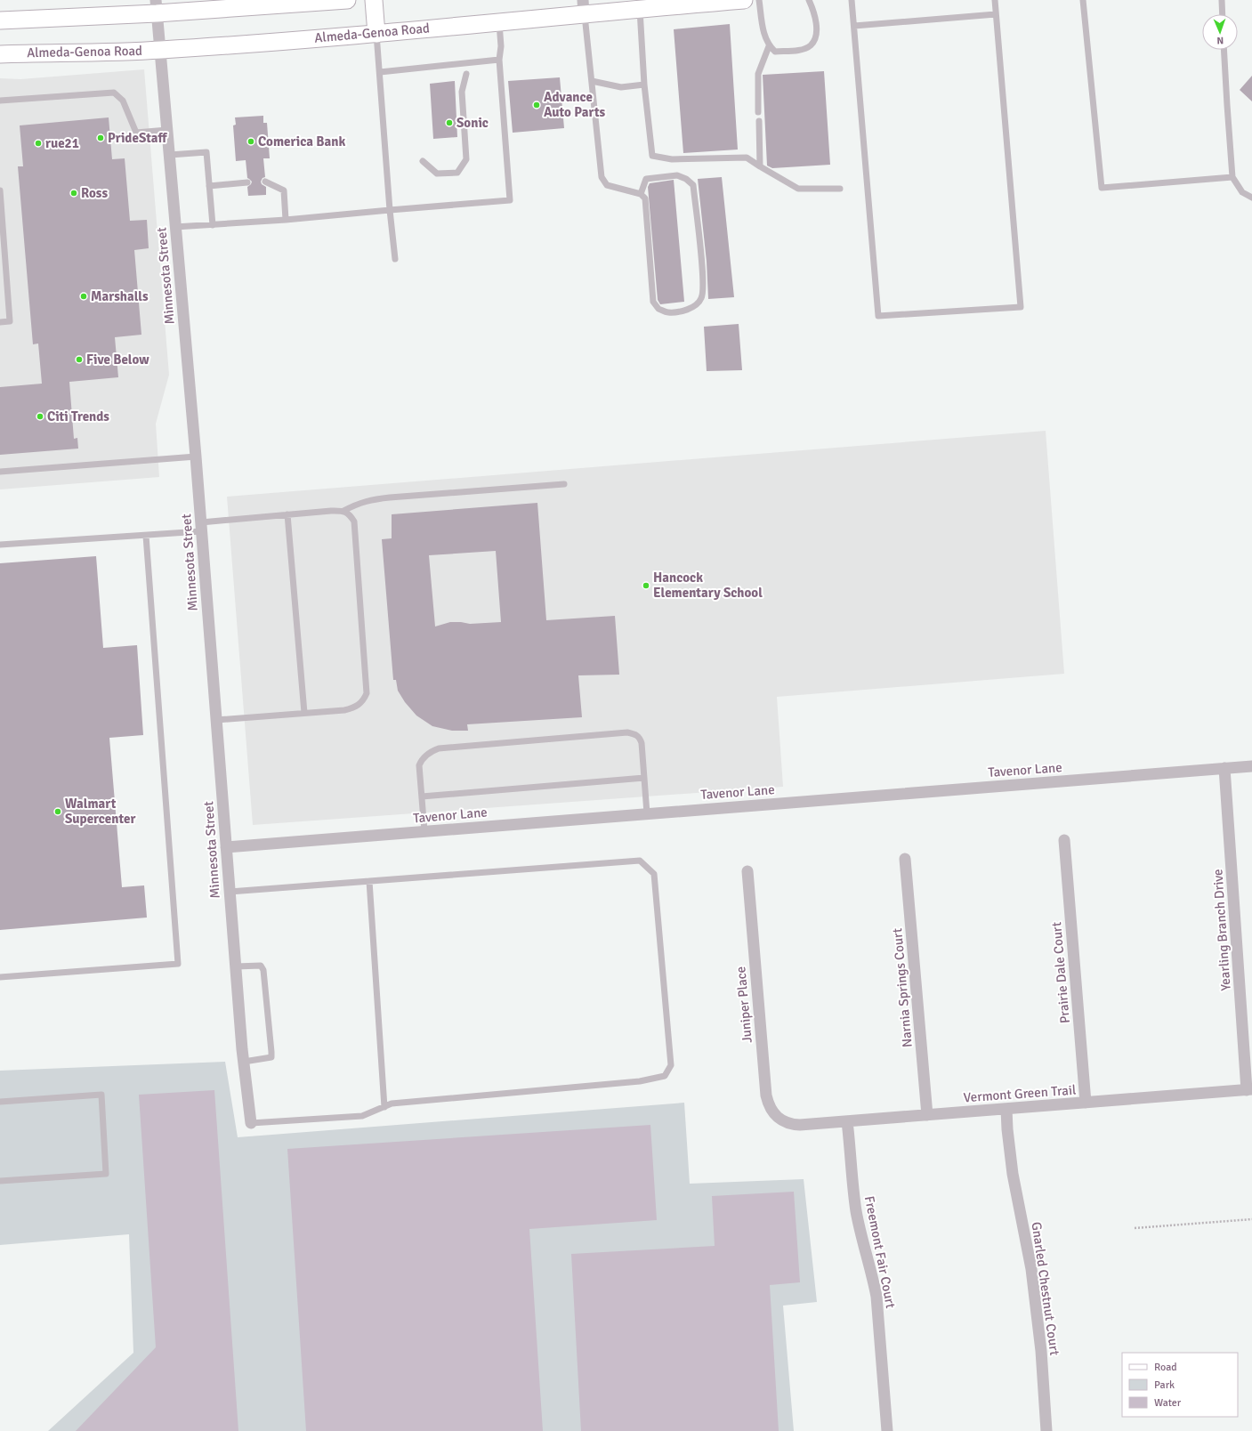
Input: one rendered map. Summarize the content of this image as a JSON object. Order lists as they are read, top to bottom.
{
  "streets": {
    "main road": ["Almeda-Genoa Road"],
    "street": [
      "Minnesota Street",
      "Tavenor Lane",
      "Yearling Branch Drive",
      "Prairie Dale Court",
      "Narnia Springs Court",
      "Juniper Place",
      "Vermont Green Trail",
      "Freemont Fair Court",
      "Gnarled Chestnut Court"
    ]
  },
  "crossings": [
    ["Almeda-Genoa Road", "Minnesota Street"],
    ["Minnesota Street", "Tavenor Lane"],
    ["Tavenor Lane", "Yearling Branch Drive"],
    ["Yearling Branch Drive", "Vermont Green Trail"],
    ["Prairie Dale Court", "Vermont Green Trail"],
    ["Narnia Springs Court", "Vermont Green Trail"],
    ["Juniper Place", "Vermont Green Trail"],
    ["Vermont Green Trail", "Freemont Fair Court"],
    ["Vermont Green Trail", "Gnarled Chestnut Court"]
  ],
  "places": [
    "Advance Auto Parts",
    "Sonic",
    "PrideStaff",
    "Comerica Bank",
    "rue21",
    "Ross",
    "Marshalls",
    "Five Below",
    "Citi Trends",
    "Hancock Elementary School",
    "Walmart Supercenter"
  ],
  "legend": ["Road", "Park", "Water"],
  "north": "bottom"
}
